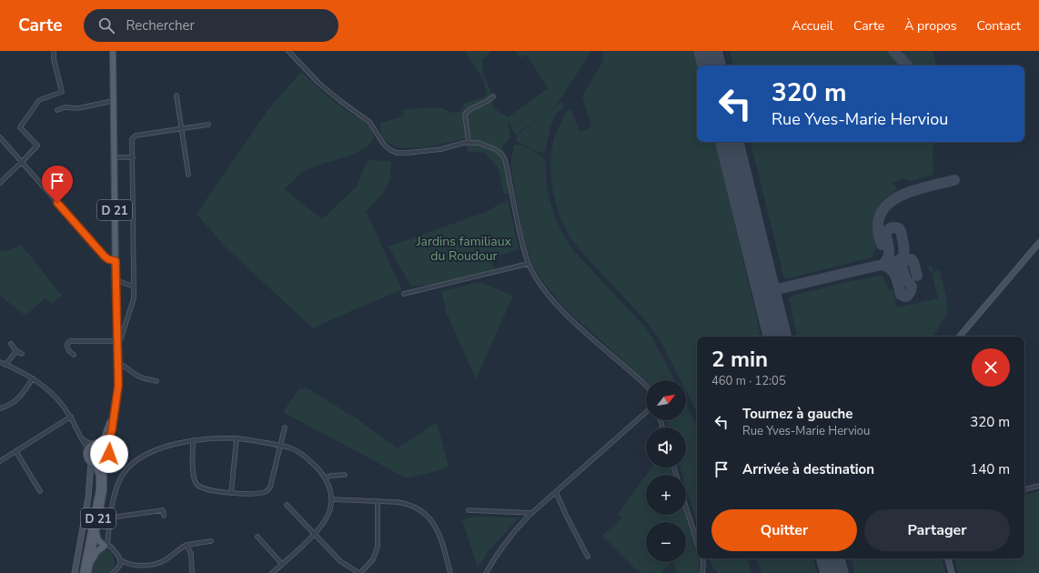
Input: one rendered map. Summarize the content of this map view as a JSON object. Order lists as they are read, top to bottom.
{
  "streets": {
    "main road": ["D 21"]
  },
  "parks": ["Jardins familiaux du Roudour"],
  "north": "top right",
  "page": {
    "header": "Carte",
    "search": "Rechercher",
    "nav": [
      "Accueil",
      "Carte",
      "À propos",
      "Contact"
    ],
    "turn": ["320 m", "Rue Yves-Marie Herviou"],
    "heading": ["2 min", "460 m · 12:05"],
    "map_buttons": ["+", "−"],
    "list": [
      {
        "name": "Tournez à gauche",
        "note": "Rue Yves-Marie Herviou",
        "value": "320 m"
      },
      {
        "name": "Arrivée à destination",
        "value": "140 m"
      }
    ],
    "buttons": ["Quitter", "Partager"]
  }
}
